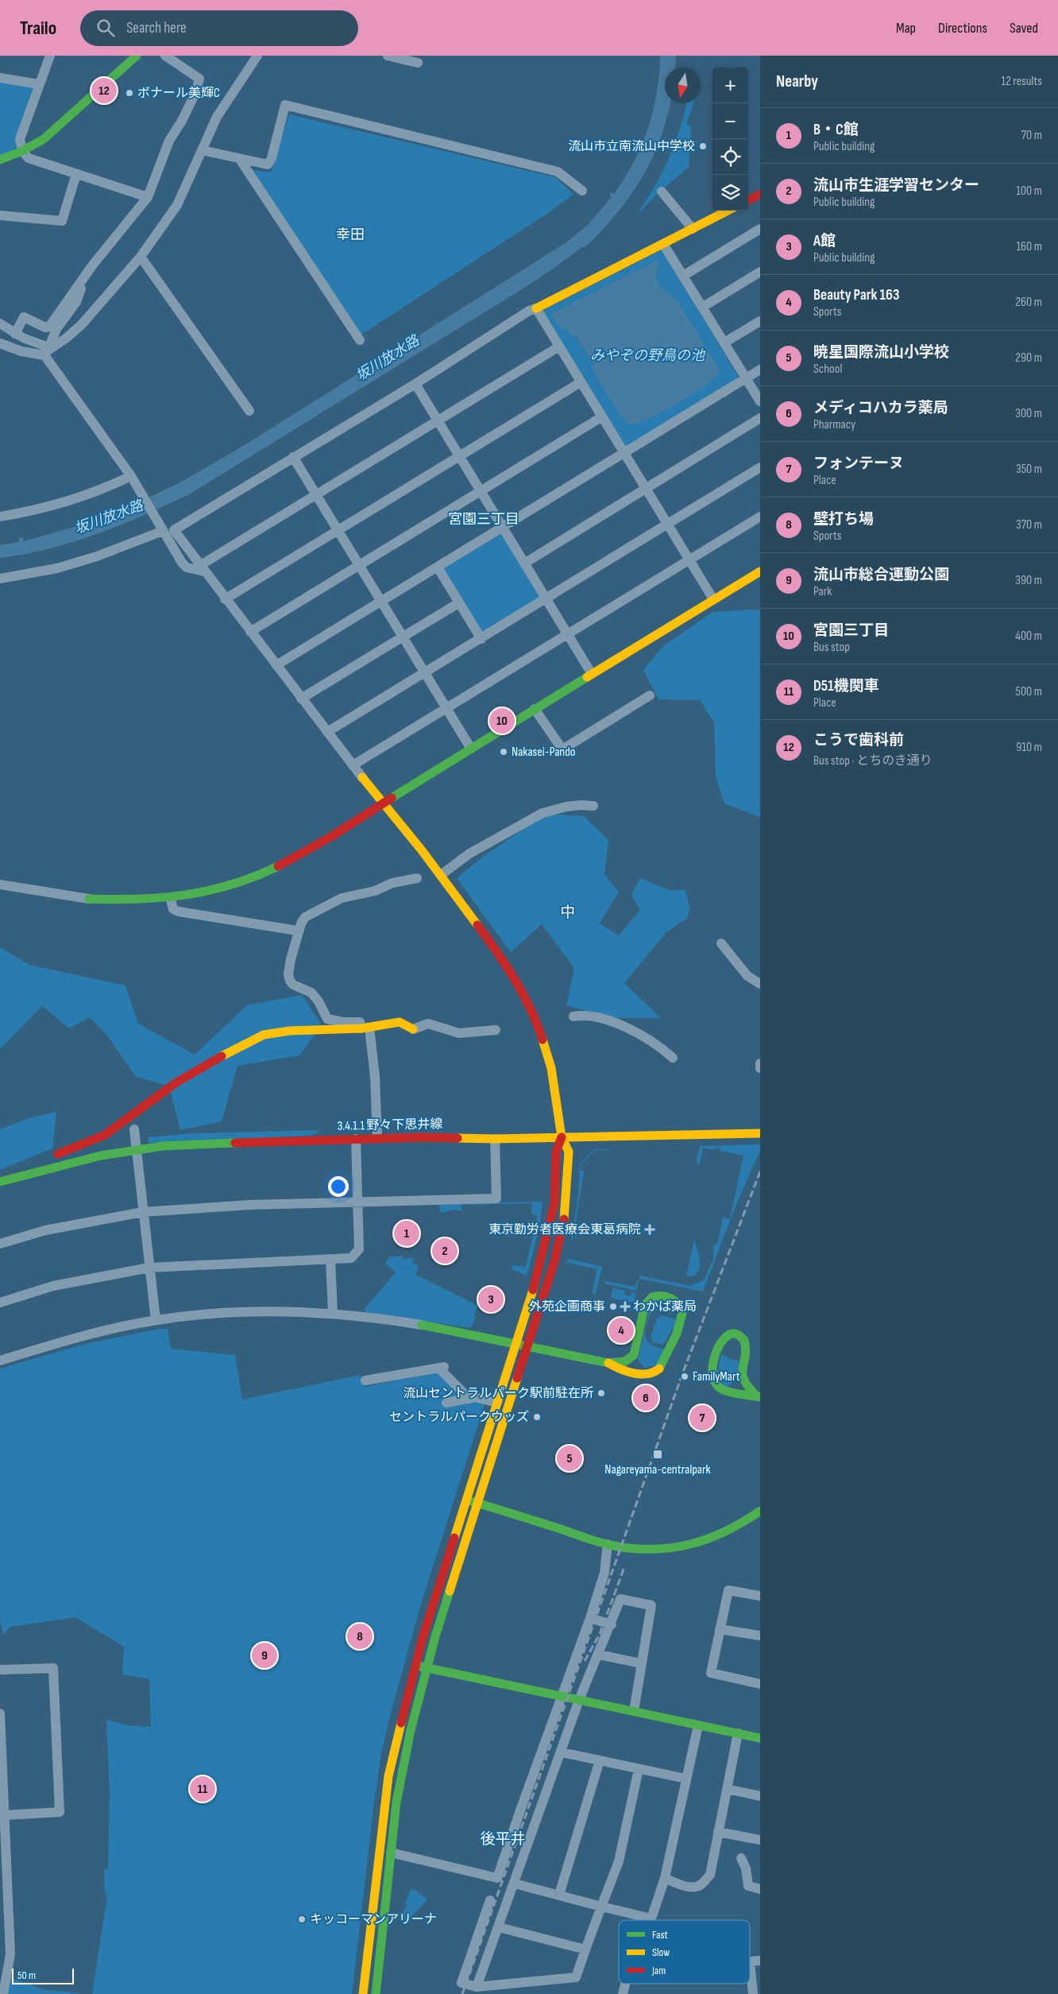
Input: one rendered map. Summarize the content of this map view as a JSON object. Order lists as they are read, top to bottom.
{
  "streets": {
    "street": ["3.4.1.1 野々下思井線"]
  },
  "districts": [
    "幸田",
    "宮園三丁目",
    "中",
    "後平井"
  ],
  "water": ["みやぞの野鳥の池", "坂川放水路"],
  "places": {
    "other": [
      "ボナール美輝C",
      "流山市立南流山中学校",
      "Nakasei-Pando",
      "外苑企画商事",
      "FamilyMart",
      "流山セントラルパーク駅前駐在所",
      "セントラルパークウッズ",
      "キッコーマンアリーナ"
    ],
    "health": ["東京勤労者医療会東葛病院", "わかば薬局"],
    "transit": ["Nagareyama-centralpark"]
  },
  "legend": ["Fast", "Slow", "Jam"],
  "scale_bar": "50 m",
  "north": "bottom",
  "page": {
    "header": "Trailo",
    "search": "Search here",
    "nav": ["Map", "Directions", "Saved"],
    "heading": ["Nearby", "12 results"],
    "map_buttons": ["+", "−"],
    "pins": [
      "12",
      "10",
      "1",
      "2",
      "3",
      "4",
      "6",
      "7",
      "5",
      "8",
      "9",
      "11"
    ],
    "list": [
      {
        "mark": "1",
        "name": "B・C館",
        "note": "Public building",
        "value": "70 m"
      },
      {
        "mark": "2",
        "name": "流山市生涯学習センター",
        "note": "Public building",
        "value": "100 m"
      },
      {
        "mark": "3",
        "name": "A館",
        "note": "Public building",
        "value": "160 m"
      },
      {
        "mark": "4",
        "name": "Beauty Park 163",
        "note": "Sports",
        "value": "260 m"
      },
      {
        "mark": "5",
        "name": "暁星国際流山小学校",
        "note": "School",
        "value": "290 m"
      },
      {
        "mark": "6",
        "name": "メディコハカラ薬局",
        "note": "Pharmacy",
        "value": "300 m"
      },
      {
        "mark": "7",
        "name": "フォンテーヌ",
        "note": "Place",
        "value": "350 m"
      },
      {
        "mark": "8",
        "name": "壁打ち場",
        "note": "Sports",
        "value": "370 m"
      },
      {
        "mark": "9",
        "name": "流山市総合運動公園",
        "note": "Park",
        "value": "390 m"
      },
      {
        "mark": "10",
        "name": "宮園三丁目",
        "note": "Bus stop",
        "value": "400 m"
      },
      {
        "mark": "11",
        "name": "D51機関車",
        "note": "Place",
        "value": "500 m"
      },
      {
        "mark": "12",
        "name": "こうで歯科前",
        "note": "Bus stop · とちのき通り",
        "value": "910 m"
      }
    ],
    "scale": "50 m"
  }
}
